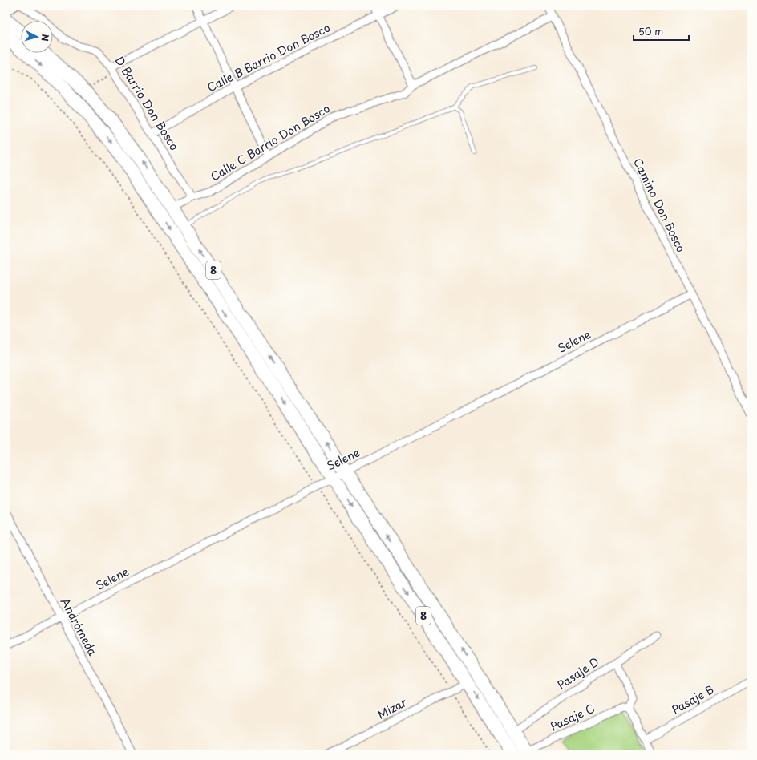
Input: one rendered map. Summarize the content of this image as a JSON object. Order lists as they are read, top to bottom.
{
  "streets": {
    "highway": ["8"],
    "street": [
      "Calle B Barrio Don Bosco",
      "D Barrio Don Bosco",
      "Calle C Barrio Don Bosco",
      "Camino Don Bosco",
      "Selene",
      "Andrómeda",
      "Pasaje D",
      "Pasaje B",
      "Mizar",
      "Pasaje C"
    ]
  },
  "crossings": [
    ["Calle B Barrio Don Bosco", "D Barrio Don Bosco"],
    ["D Barrio Don Bosco", "Calle C Barrio Don Bosco"],
    ["Calle C Barrio Don Bosco", "Camino Don Bosco"],
    ["Calle C Barrio Don Bosco", "8"],
    ["Camino Don Bosco", "Selene"],
    ["8", "Selene"],
    ["8", "Pasaje D"],
    ["8", "Mizar"],
    ["8", "Pasaje C"],
    ["Selene", "Andrómeda"]
  ],
  "scale_bar": "50 m",
  "north": "right"
}
